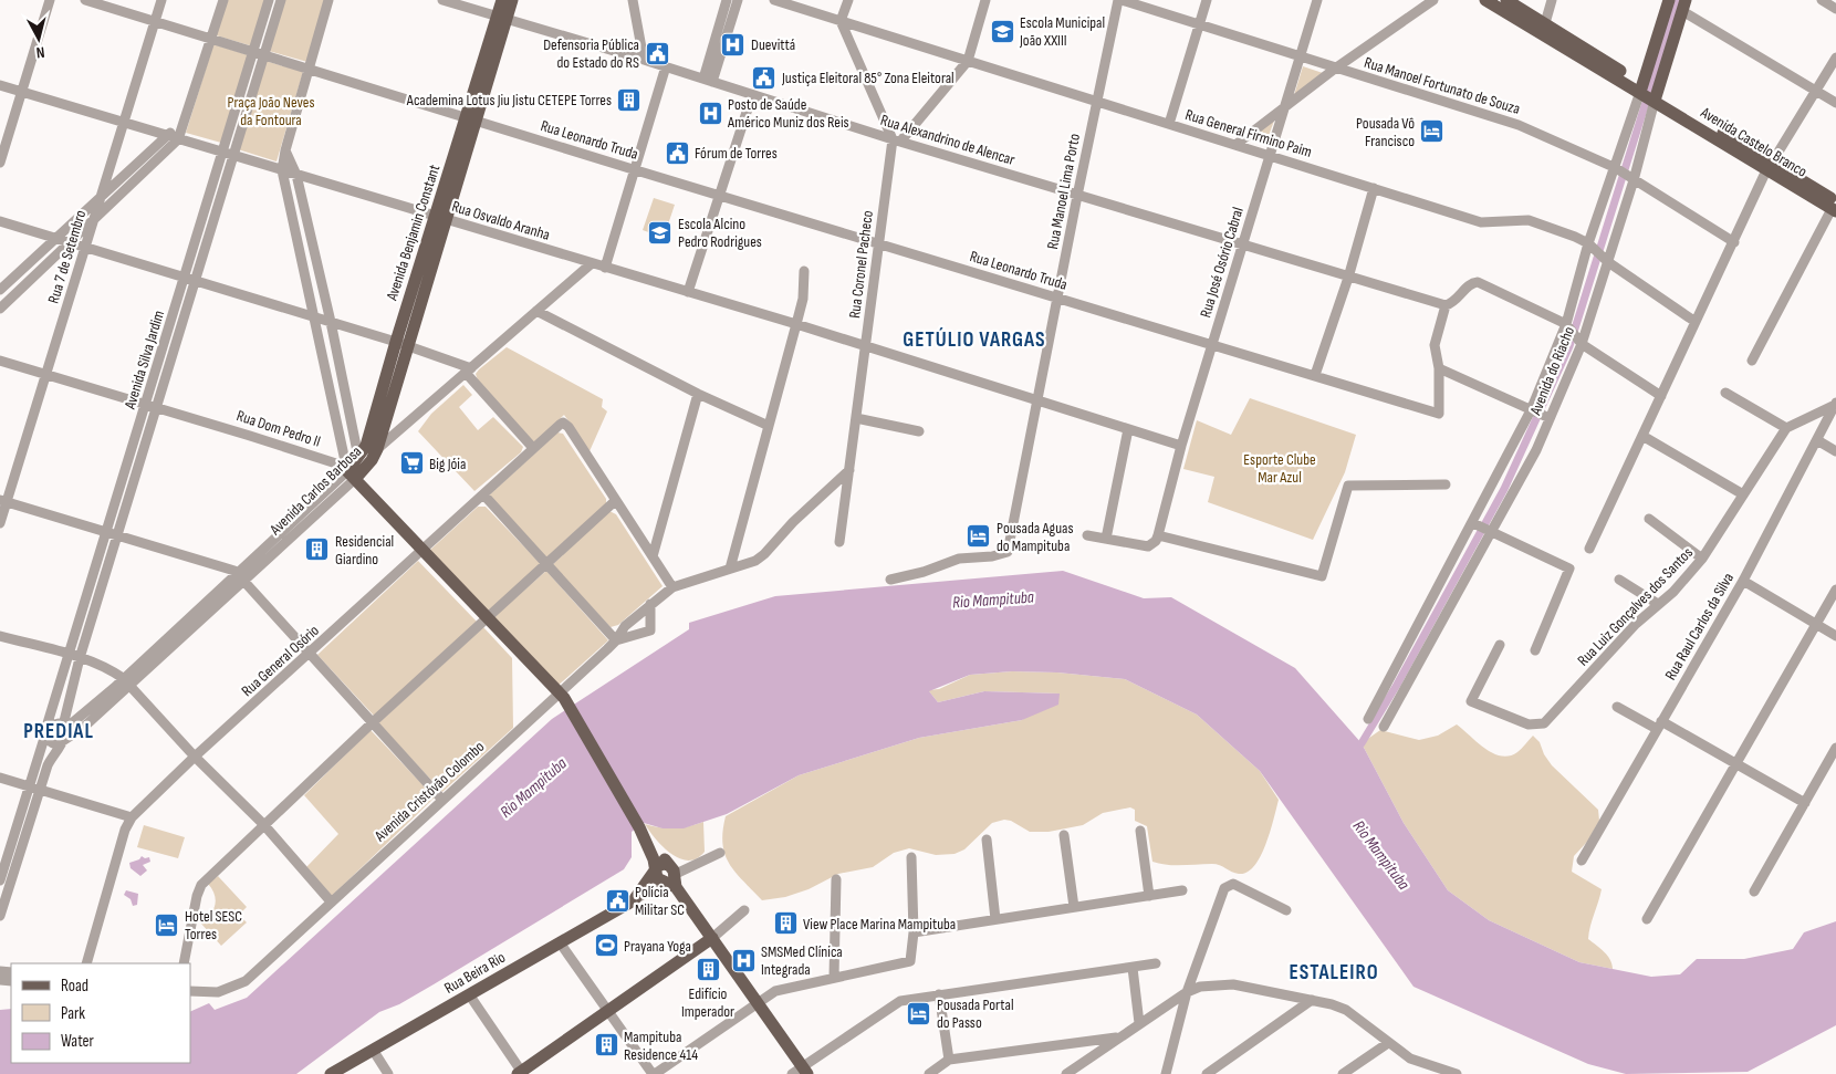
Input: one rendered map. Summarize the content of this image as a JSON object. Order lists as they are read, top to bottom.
{
  "streets": {
    "main road": [
      "Avenida Castelo Branco",
      "Avenida Benjamin Constant",
      "Avenida do Riacho",
      "Rua Dom Pedro II",
      "Avenida Carlos Barbosa",
      "Rua Beira Rio"
    ],
    "street": [
      "Rua Manoel Fortunato de Souza",
      "Rua General Firmino Paim",
      "Rua Leonardo Truda",
      "Rua Alexandrino de Alencar",
      "Rua Manoel Lima Porto",
      "Rua Osvaldo Aranha",
      "Rua 7 de Setembro",
      "Rua José Osório Cabral",
      "Rua Coronel Pacheco",
      "Avenida Silva Jardim",
      "Rua Luiz Gonçalves dos Santos",
      "Rua Raul Carlos da Silva",
      "Rua General Osório",
      "Avenida Cristóvão Colombo"
    ]
  },
  "crossings": [
    ["Rua Manoel Fortunato de Souza", "Rua Manoel Lima Porto"],
    ["Rua Manoel Fortunato de Souza", "Rua José Osório Cabral"],
    ["Rua Manoel Fortunato de Souza", "Avenida do Riacho"],
    ["Rua General Firmino Paim", "Rua Manoel Lima Porto"],
    ["Rua General Firmino Paim", "Rua José Osório Cabral"],
    ["Rua General Firmino Paim", "Avenida do Riacho"],
    ["Rua Leonardo Truda", "Rua Manoel Lima Porto"],
    ["Rua Leonardo Truda", "Avenida Benjamin Constant"],
    ["Rua Leonardo Truda", "Rua 7 de Setembro"],
    ["Rua Leonardo Truda", "Rua José Osório Cabral"],
    ["Rua Leonardo Truda", "Rua Coronel Pacheco"],
    ["Rua Leonardo Truda", "Avenida Silva Jardim"],
    ["Rua Alexandrino de Alencar", "Rua Manoel Lima Porto"],
    ["Rua Alexandrino de Alencar", "Avenida Benjamin Constant"],
    ["Rua Alexandrino de Alencar", "Rua José Osório Cabral"],
    ["Rua Alexandrino de Alencar", "Rua Coronel Pacheco"],
    ["Avenida Castelo Branco", "Avenida do Riacho"],
    ["Rua Manoel Lima Porto", "Rua Osvaldo Aranha"],
    ["Rua Osvaldo Aranha", "Avenida Benjamin Constant"],
    ["Rua Osvaldo Aranha", "Rua 7 de Setembro"],
    ["Rua Osvaldo Aranha", "Rua José Osório Cabral"],
    ["Rua Osvaldo Aranha", "Rua Coronel Pacheco"],
    ["Rua Osvaldo Aranha", "Avenida Silva Jardim"],
    ["Rua Osvaldo Aranha", "Avenida Carlos Barbosa"],
    ["Avenida Benjamin Constant", "Rua Dom Pedro II"],
    ["Avenida Benjamin Constant", "Avenida Carlos Barbosa"],
    ["Rua 7 de Setembro", "Rua Dom Pedro II"],
    ["Rua Coronel Pacheco", "Avenida Cristóvão Colombo"],
    ["Avenida Silva Jardim", "Rua Dom Pedro II"],
    ["Avenida Silva Jardim", "Avenida Carlos Barbosa"],
    ["Rua Dom Pedro II", "Avenida Carlos Barbosa"],
    ["Rua Dom Pedro II", "Rua General Osório"],
    ["Rua Dom Pedro II", "Avenida Cristóvão Colombo"]
  ],
  "districts": ["GETÚLIO VARGAS", "PREDIAL", "ESTALEIRO"],
  "water": ["Rio Mampituba"],
  "parks": ["Praça João Neves da Fontoura", "Esporte Clube Mar Azul"],
  "places": {
    "school or university": ["Escola Municipal João XXIII", "Escola Alcino Pedro Rodrigues"],
    "hospital": ["Duevittá", "Posto de Saúde Américo Muniz dos Reis", "SMSMed Clínica Integrada"],
    "public building": [
      "Defensoria Pública do Estado do RS",
      "Justiça Eleitoral 85° Zona Eleitoral",
      "Fórum de Torres",
      "Polícia Militar SC"
    ],
    "building": [
      "Academina Lotus Jiu Jistu CETEPE Torres",
      "Residencial Giardino",
      "View Place Marina Mampituba",
      "Edifício Imperador",
      "Mampituba Residence 414"
    ],
    "hotel": [
      "Pousada Vô Francisco",
      "Pousada Aguas do Mampituba",
      "Hotel SESC Torres",
      "Pousada Portal do Passo"
    ],
    "supermarket": ["Big Jóia"],
    "sports": ["Prayana Yoga"]
  },
  "legend": ["Road", "Park", "Water"],
  "north": "bottom"
}
